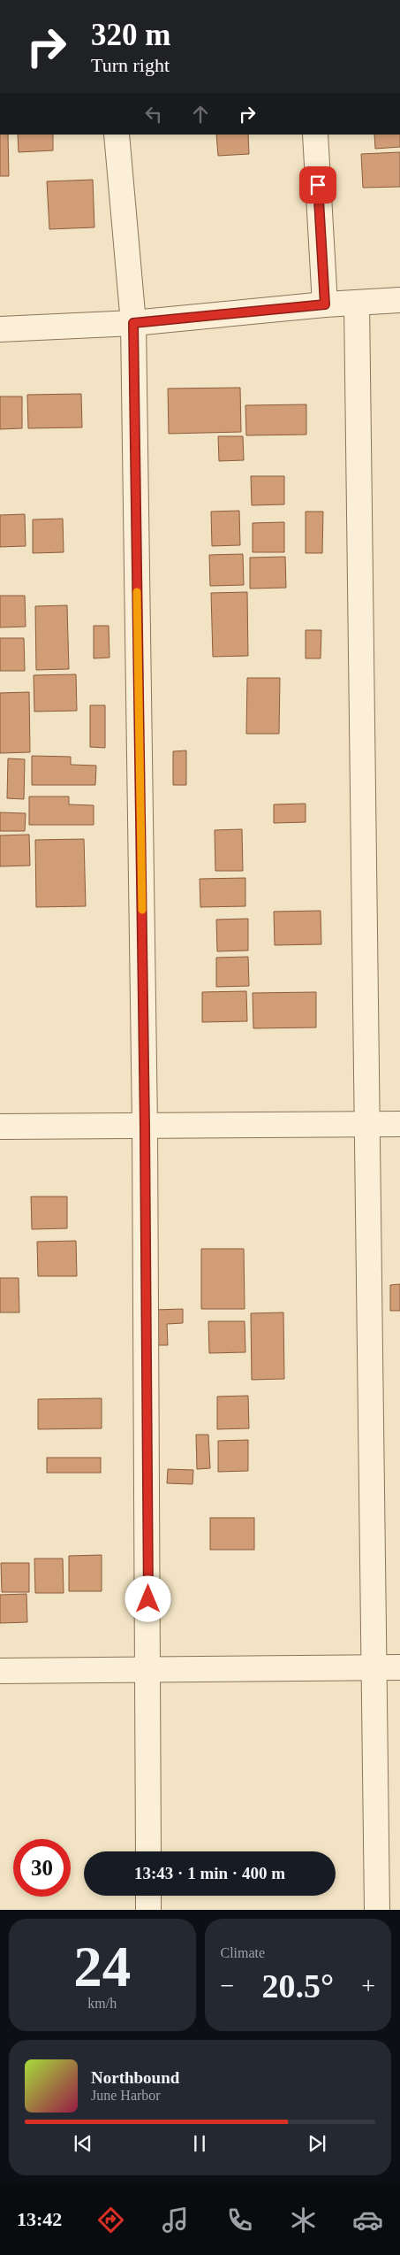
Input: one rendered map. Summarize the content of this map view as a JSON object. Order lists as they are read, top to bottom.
{
  "page": {
    "turn": ["320 m", "Turn right"],
    "limit": "30",
    "trip": "13:43 · 1 min · 400 m",
    "tile": [
      ["24", "km/h"],
      "Climate"
    ],
    "heat": ["−", "20.5°", "+"],
    "song": ["Northbound", "June Harbor"],
    "tabs": "13:42"
  }
}
